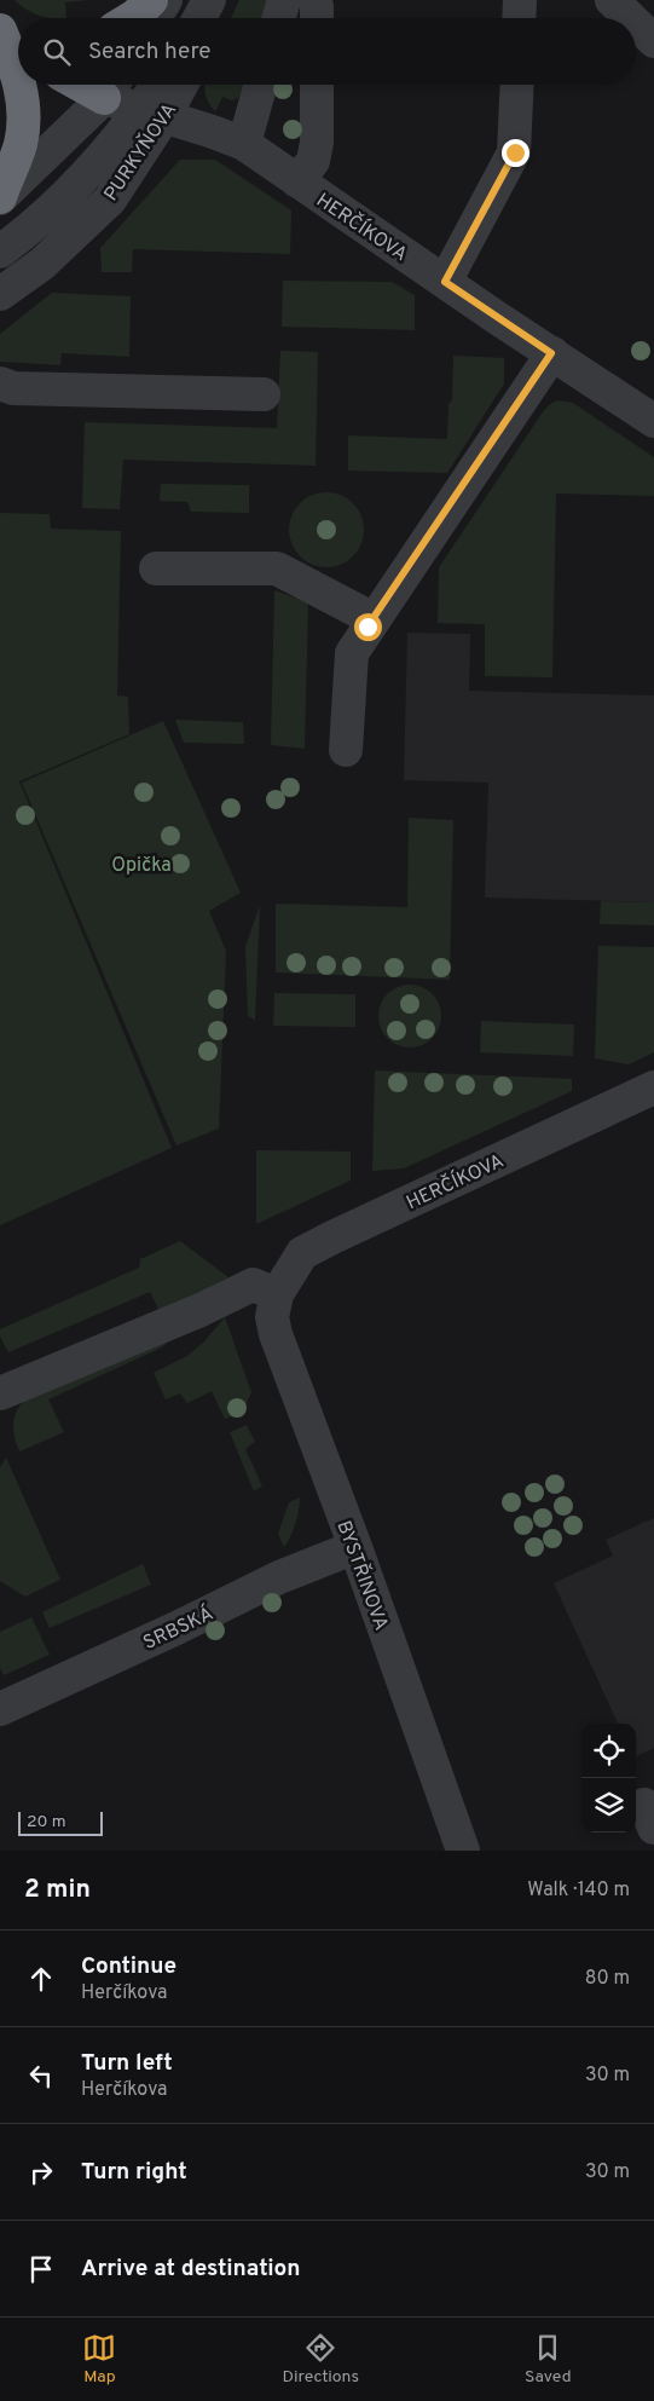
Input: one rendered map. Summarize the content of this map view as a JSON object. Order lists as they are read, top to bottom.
{
  "streets": {
    "street": [
      "PURKYŇOVA",
      "HERČÍKOVA",
      "BYSTŘINOVA",
      "SRBSKÁ"
    ]
  },
  "crossings": [
    ["PURKYŇOVA", "HERČÍKOVA"],
    ["HERČÍKOVA", "BYSTŘINOVA"],
    ["BYSTŘINOVA", "SRBSKÁ"]
  ],
  "parks": ["Opička"],
  "scale_bar": "20 m",
  "page": {
    "search": "Search here",
    "scale": "20 m",
    "heading": ["2 min", "Walk · 140 m"],
    "list": [
      ["Continue", "Herčíkova", "80 m"],
      ["Turn left", "Herčíkova", "30 m"],
      ["Turn right", "30 m"],
      "Arrive at destination"
    ],
    "nav": ["Map", "Directions", "Saved"]
  }
}
